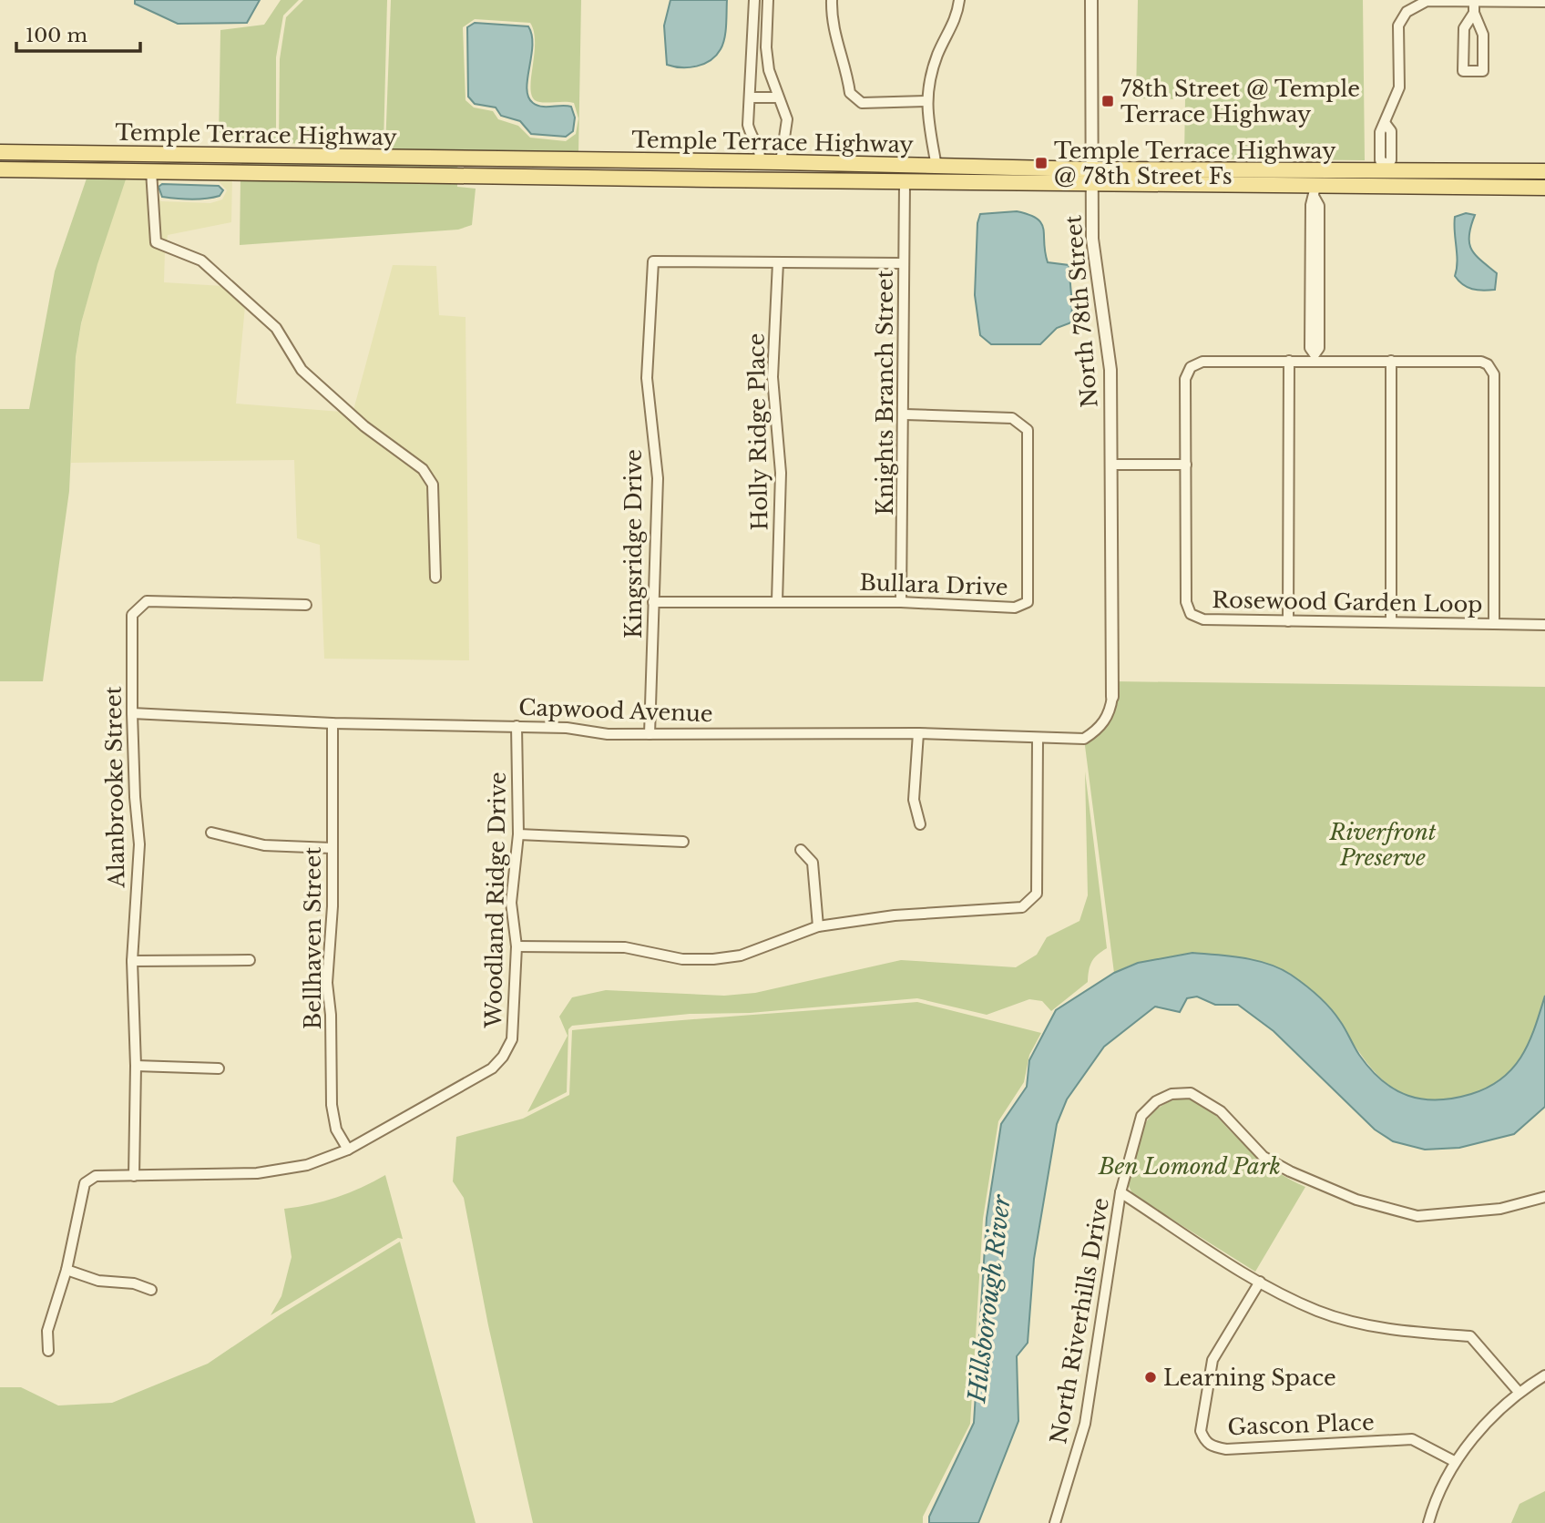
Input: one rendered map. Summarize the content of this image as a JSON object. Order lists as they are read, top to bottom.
{
  "streets": {
    "main road": ["Temple Terrace Highway"],
    "street": [
      "North 78th Street",
      "Knights Branch Street",
      "Holly Ridge Place",
      "Kingsridge Drive",
      "Bullara Drive",
      "Rosewood Garden Loop",
      "Capwood Avenue",
      "Alanbrooke Street",
      "Woodland Ridge Drive",
      "Bellhaven Street",
      "North Riverhills Drive",
      "Gascon Place"
    ]
  },
  "crossings": [
    ["Temple Terrace Highway", "North 78th Street"],
    ["Temple Terrace Highway", "Knights Branch Street"],
    ["North 78th Street", "Capwood Avenue"],
    ["Knights Branch Street", "Kingsridge Drive"],
    ["Knights Branch Street", "Bullara Drive"],
    ["Holly Ridge Place", "Kingsridge Drive"],
    ["Holly Ridge Place", "Bullara Drive"],
    ["Kingsridge Drive", "Bullara Drive"],
    ["Kingsridge Drive", "Capwood Avenue"],
    ["Capwood Avenue", "Alanbrooke Street"],
    ["Capwood Avenue", "Woodland Ridge Drive"],
    ["Capwood Avenue", "Bellhaven Street"],
    ["Alanbrooke Street", "Woodland Ridge Drive"],
    ["Woodland Ridge Drive", "Bellhaven Street"]
  ],
  "water": ["Hillsborough River"],
  "parks": ["Riverfront Preserve", "Ben Lomond Park"],
  "places": {
    "transit": ["78th Street @ Temple Terrace Highway", "Temple Terrace Highway @ 78th Street Fs"],
    "other": ["Learning Space"]
  },
  "scale_bar": "100 m"
}
